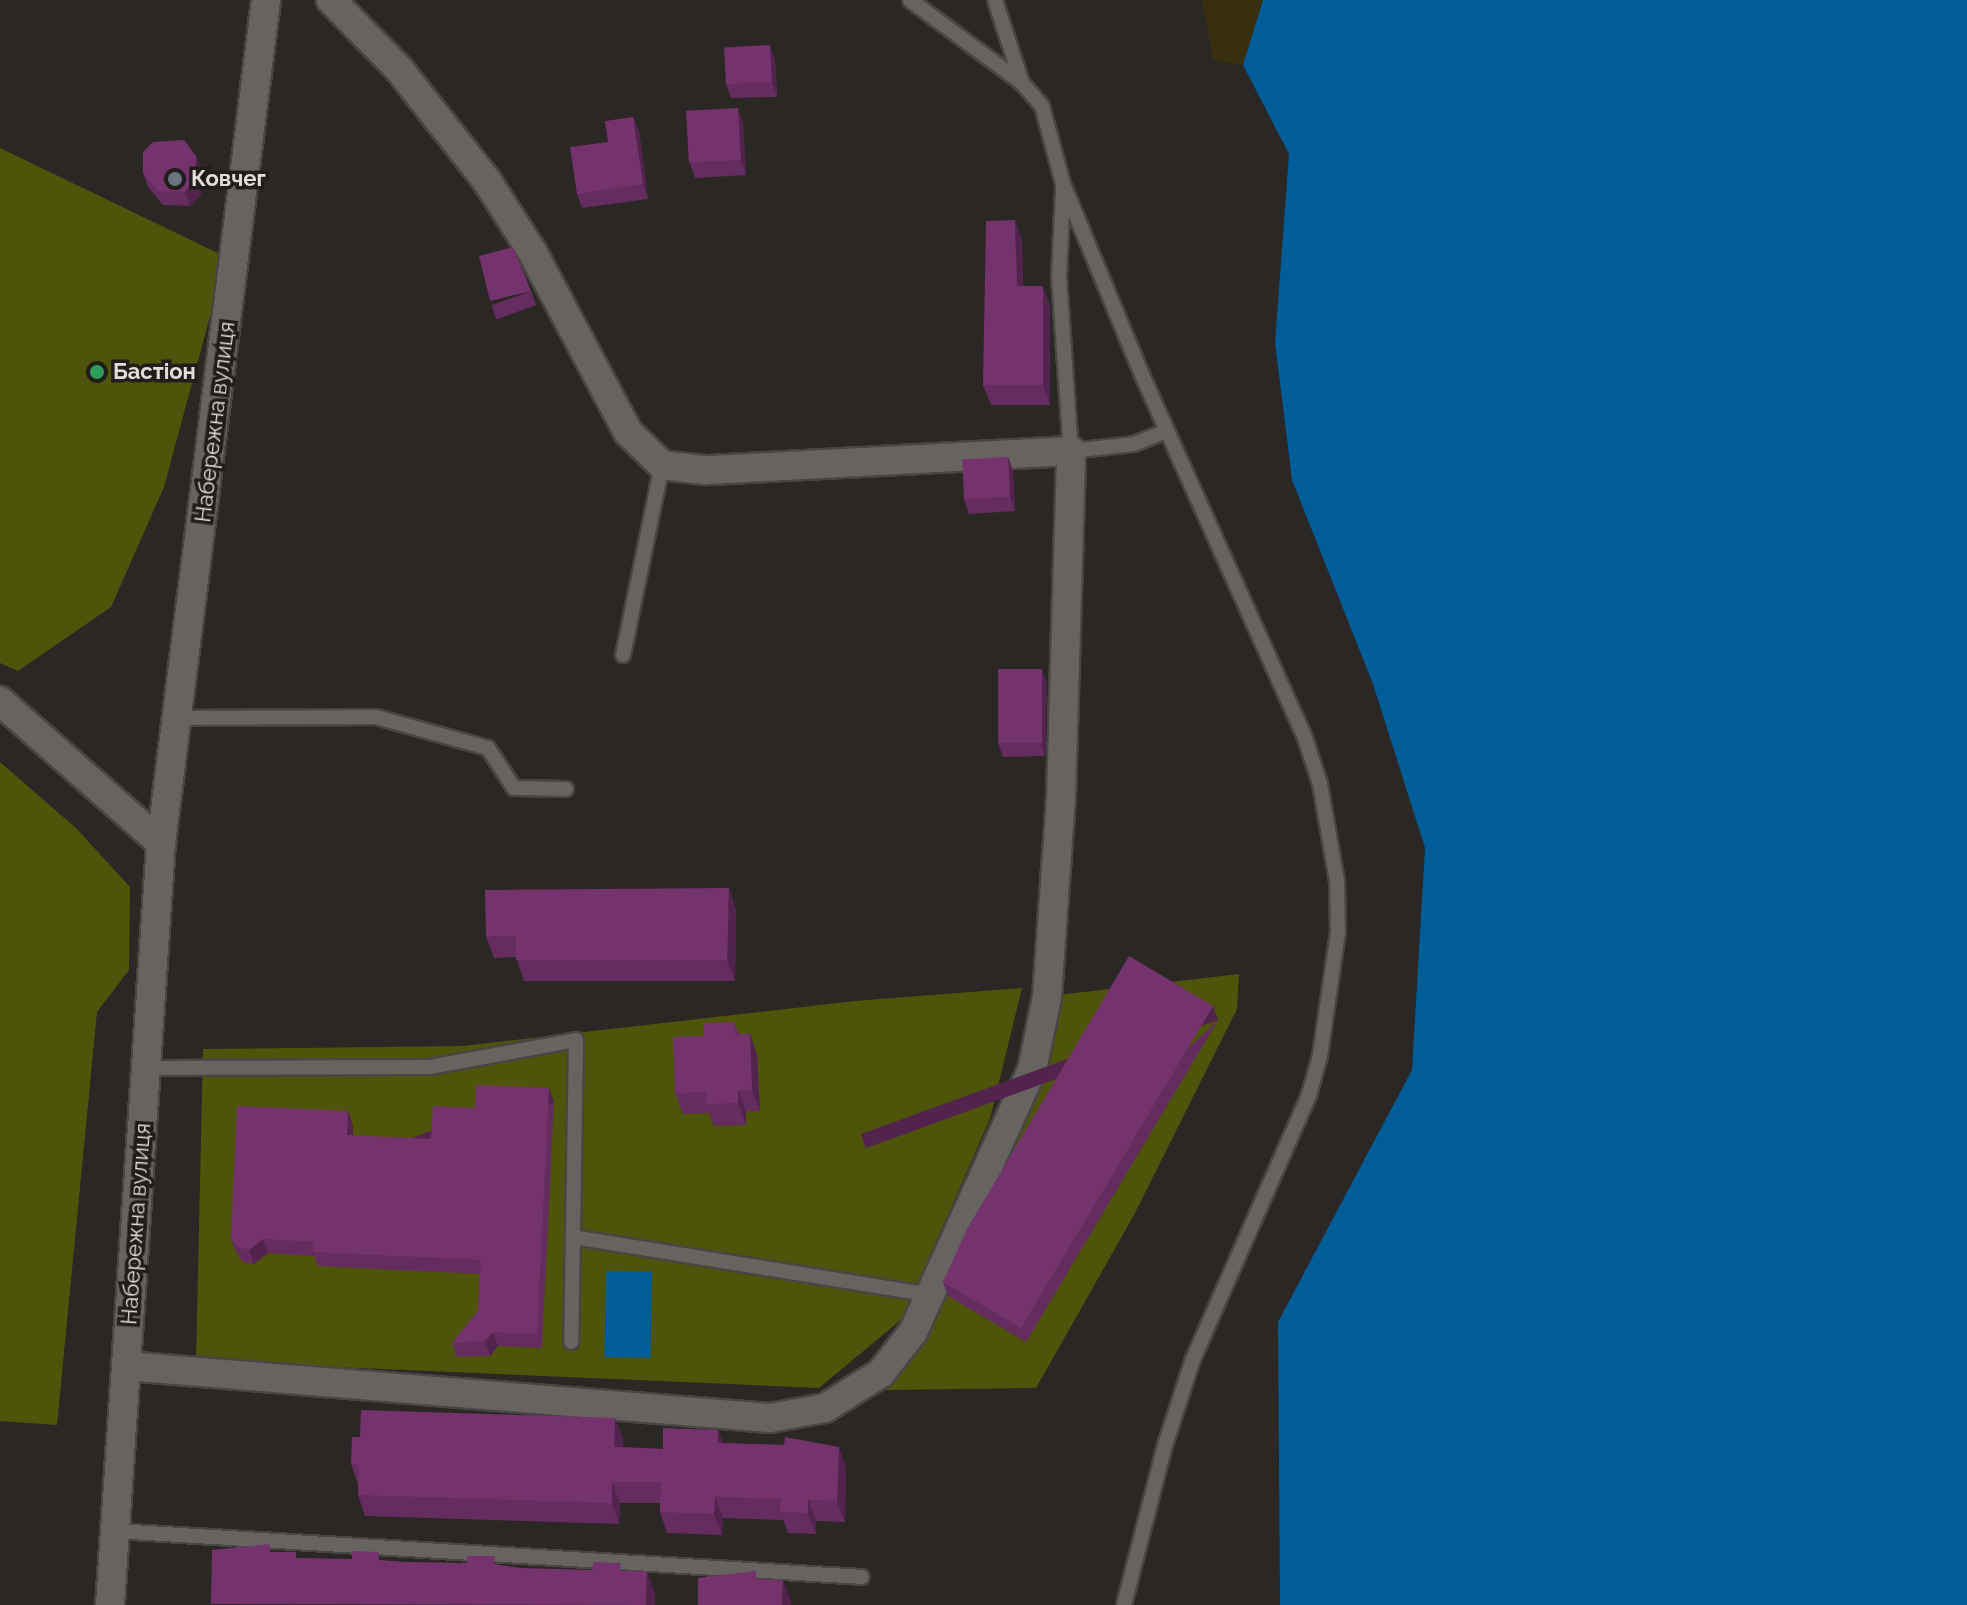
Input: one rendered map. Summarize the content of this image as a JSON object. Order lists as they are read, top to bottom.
{
  "streets": {
    "street": ["Набережна вулиця"]
  },
  "places": ["Ковчег", "Бастіон"]
}
